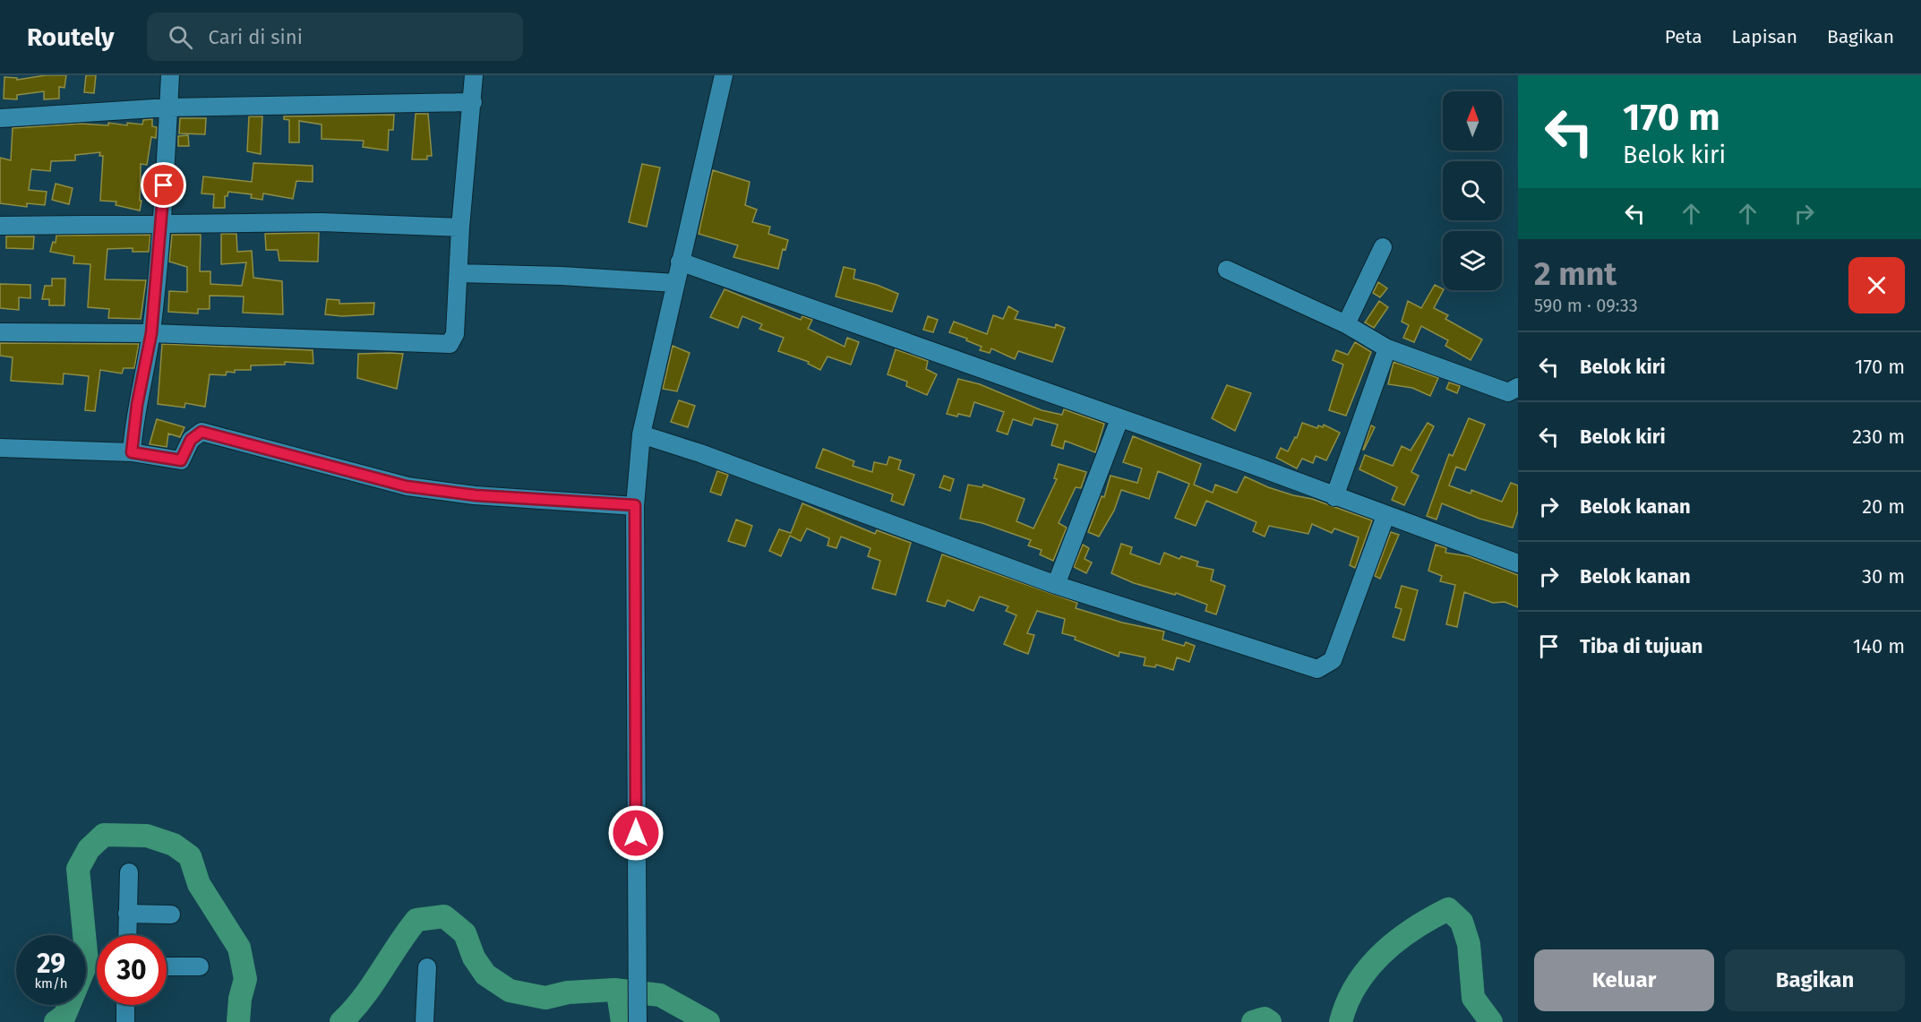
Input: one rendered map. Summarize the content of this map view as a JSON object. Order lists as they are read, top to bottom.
{
  "north": "top",
  "page": {
    "header": "Routely",
    "search": "Cari di sini",
    "nav": ["Peta", "Lapisan", "Bagikan"],
    "turn": ["170 m", "Belok kiri"],
    "heading": ["2 mnt", "590 m · 09:33"],
    "list": [
      {
        "name": "Belok kiri",
        "value": "170 m"
      },
      {
        "name": "Belok kiri",
        "value": "230 m"
      },
      {
        "name": "Belok kanan",
        "value": "20 m"
      },
      {
        "name": "Belok kanan",
        "value": "30 m"
      },
      {
        "name": "Tiba di tujuan",
        "value": "140 m"
      }
    ],
    "speed": "29 km/h",
    "limit": "30",
    "buttons": ["Keluar", "Bagikan"]
  }
}
